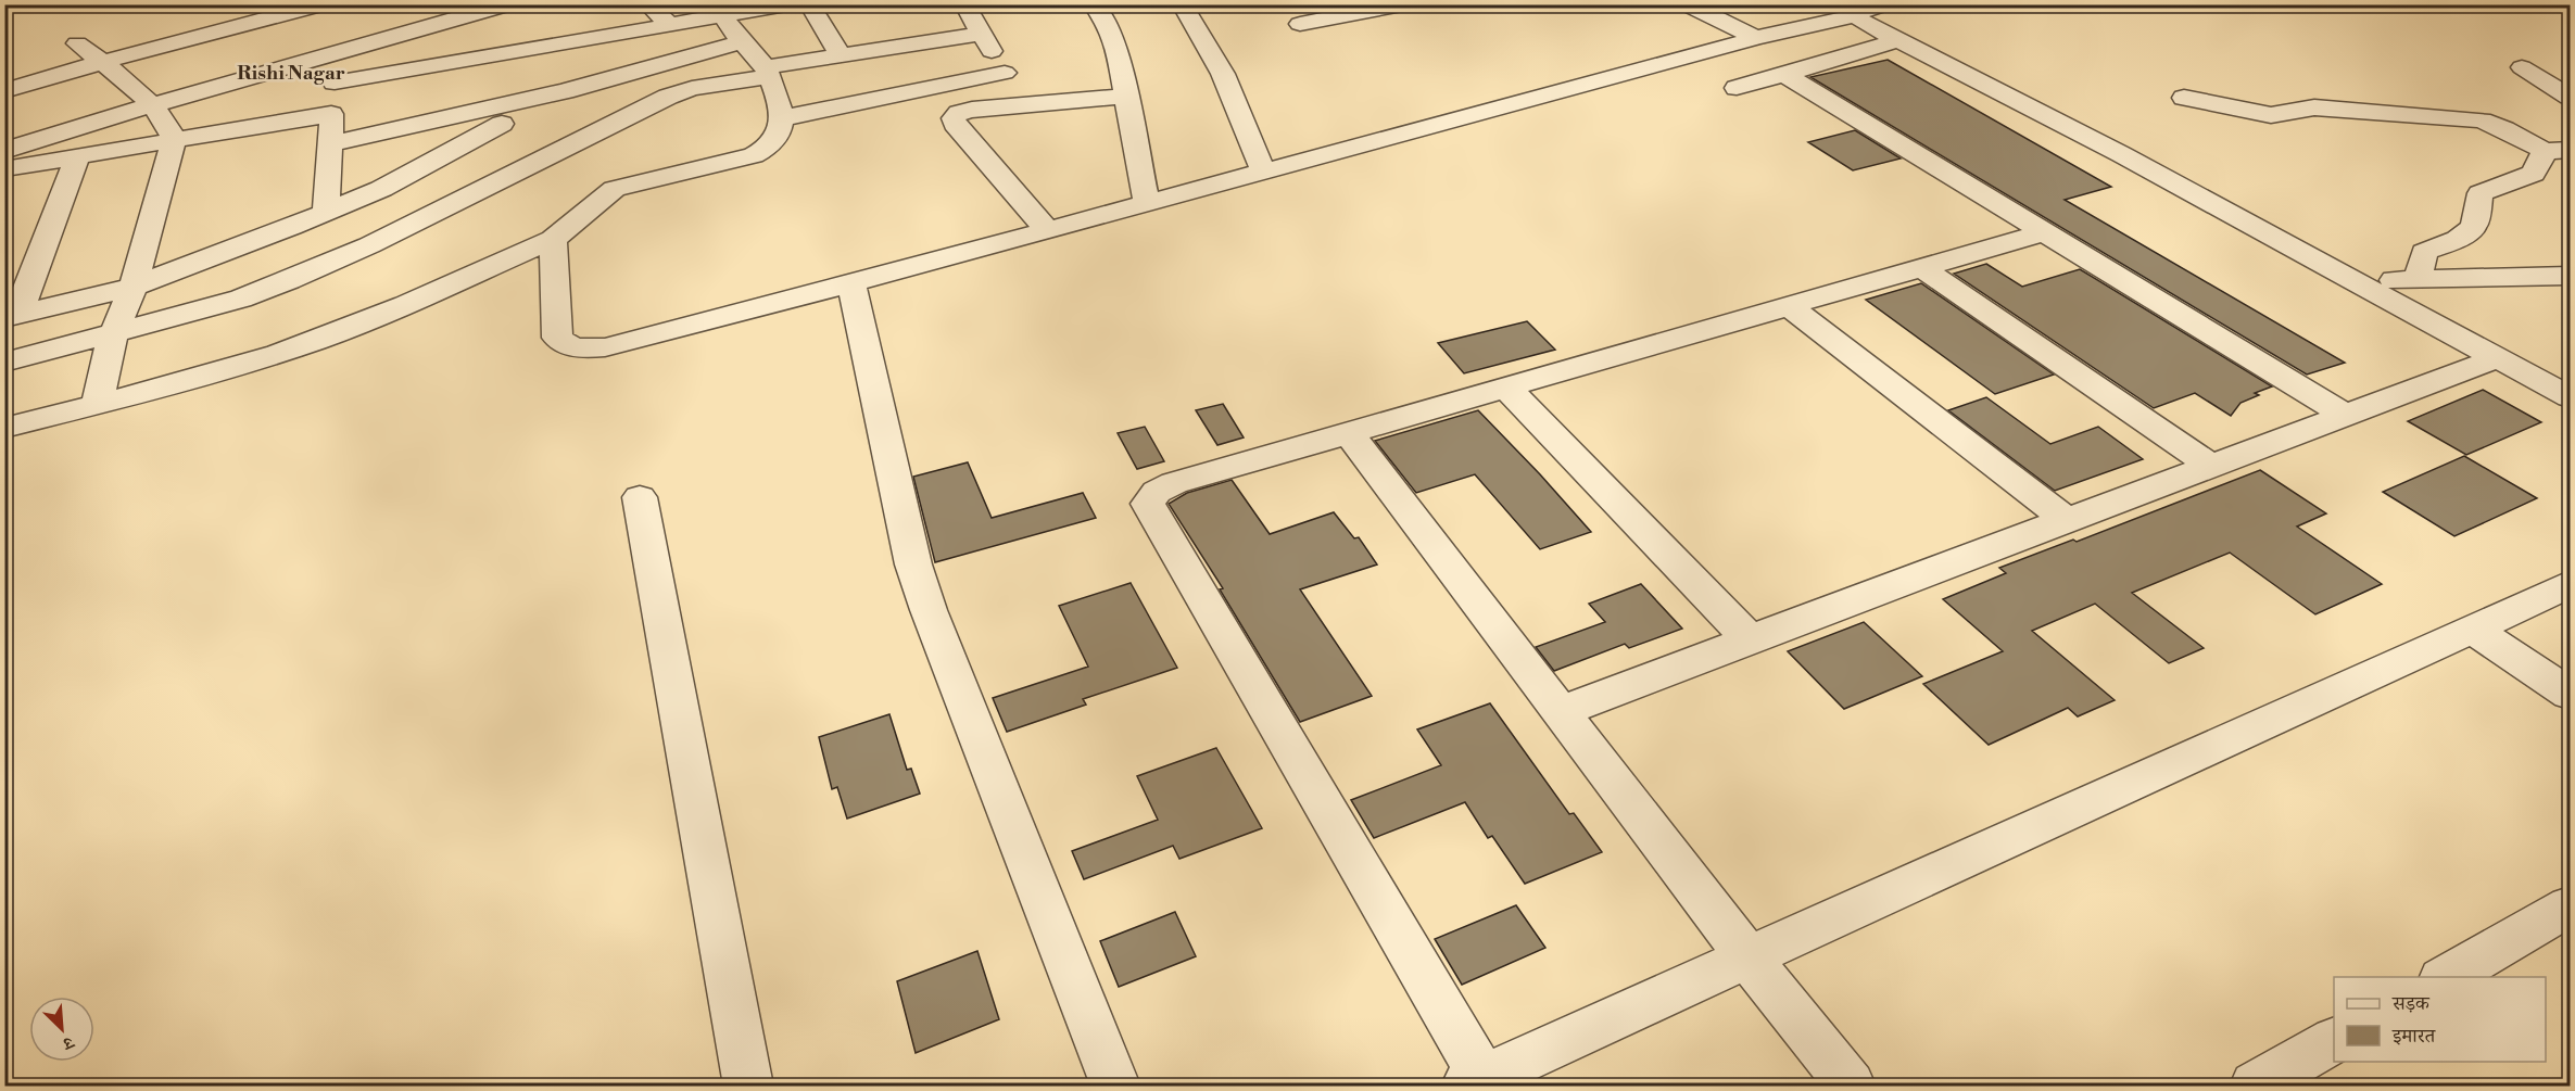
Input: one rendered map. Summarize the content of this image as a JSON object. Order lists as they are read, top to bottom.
{
  "districts": ["Rishi Nagar"],
  "legend": ["सड़क", "इमारत"],
  "north": "bottom right"
}
